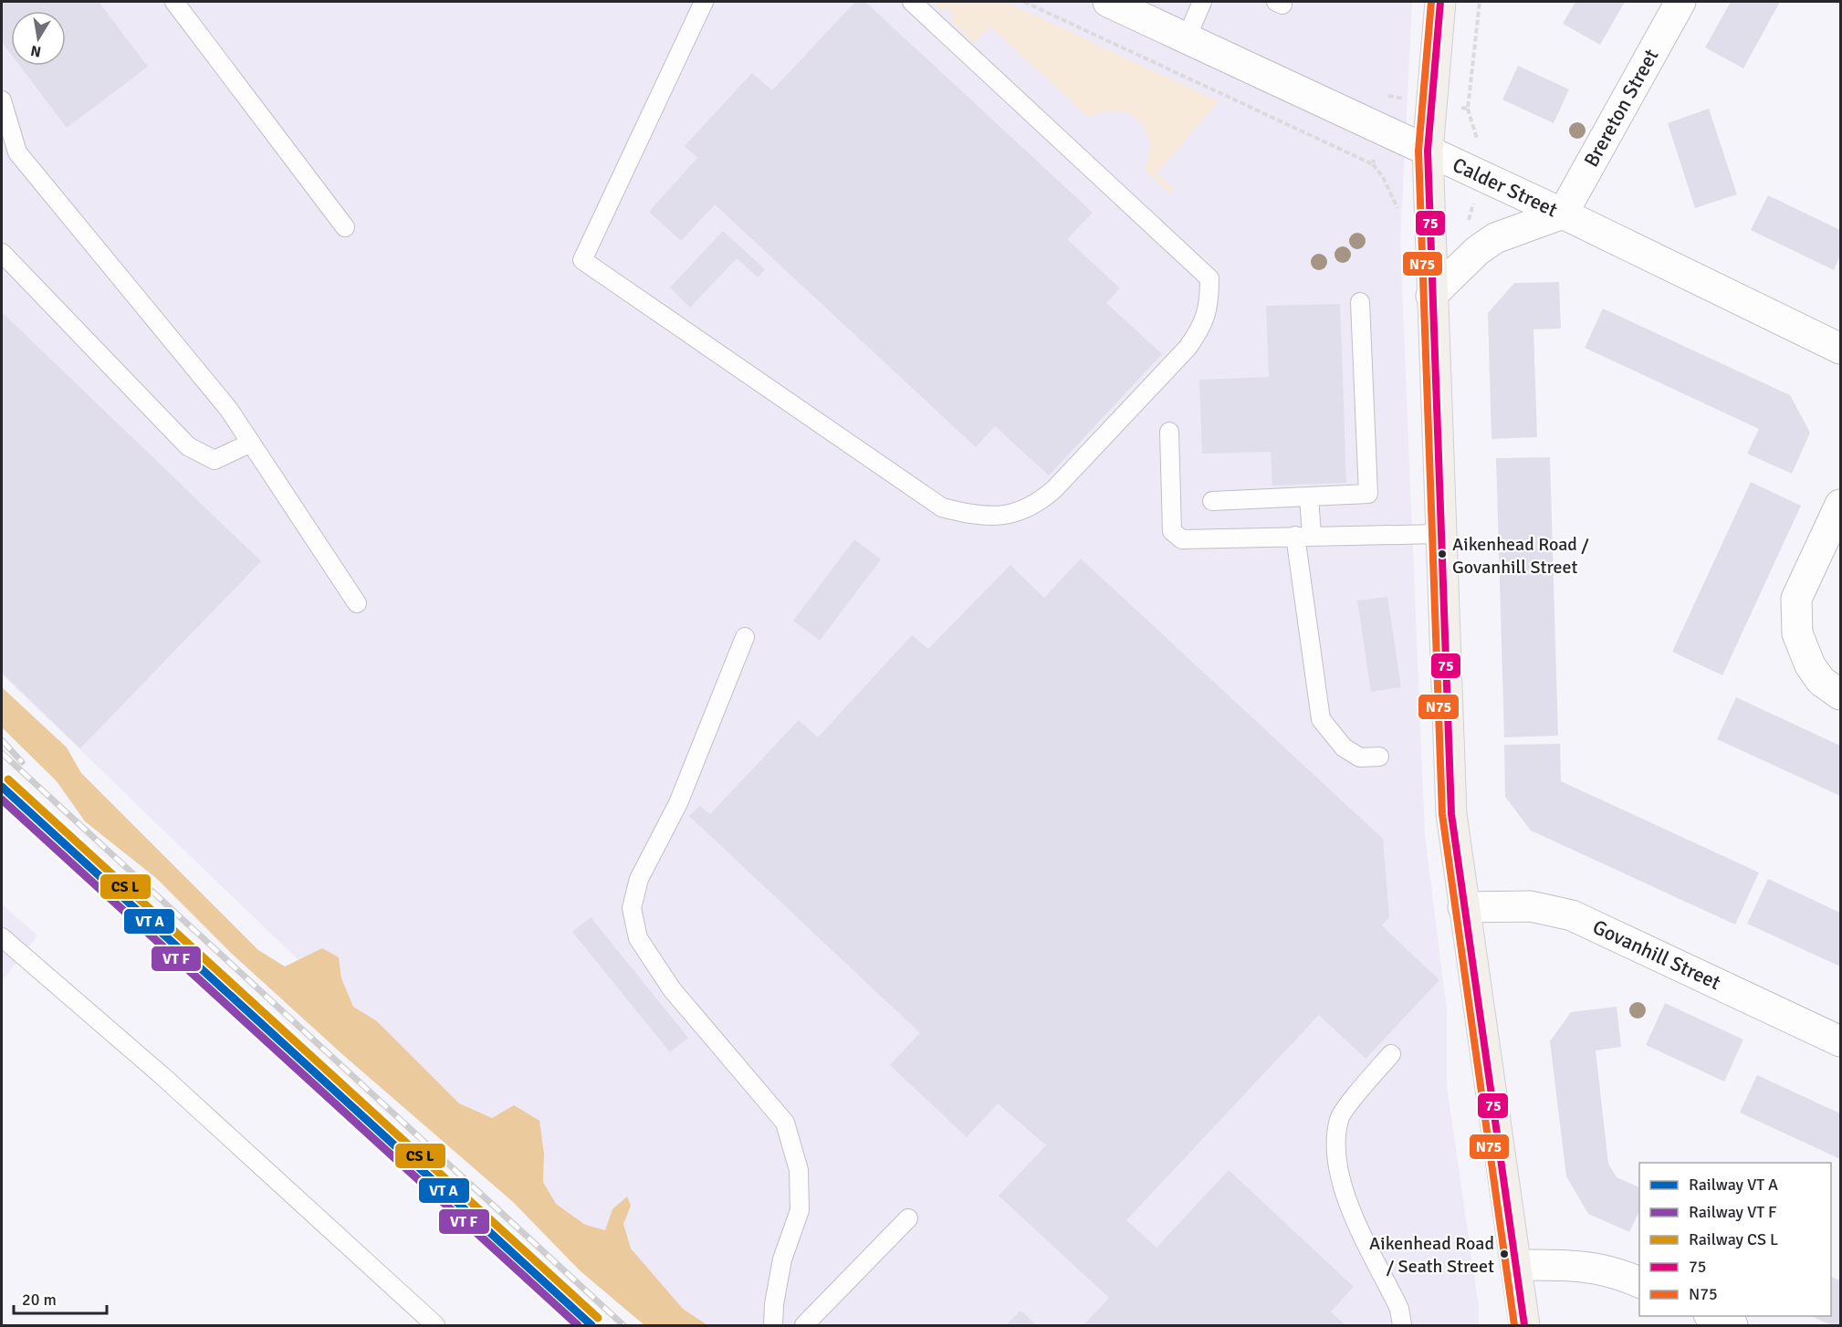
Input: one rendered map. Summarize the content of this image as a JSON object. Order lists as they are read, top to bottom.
{
  "streets": {
    "street": ["Brereton Street", "Calder Street", "Govanhill Street"]
  },
  "crossings": [
    ["Brereton Street", "Calder Street"]
  ],
  "places": ["Aikenhead Road / Govanhill Street", "Aikenhead Road / Seath Street"],
  "lines": ["transit line 75", "transit line N75"],
  "legend": [
    "Railway VT A",
    "Railway VT F",
    "Railway CS L",
    "75",
    "N75"
  ],
  "scale_bar": "20 m",
  "north": "bottom"
}
